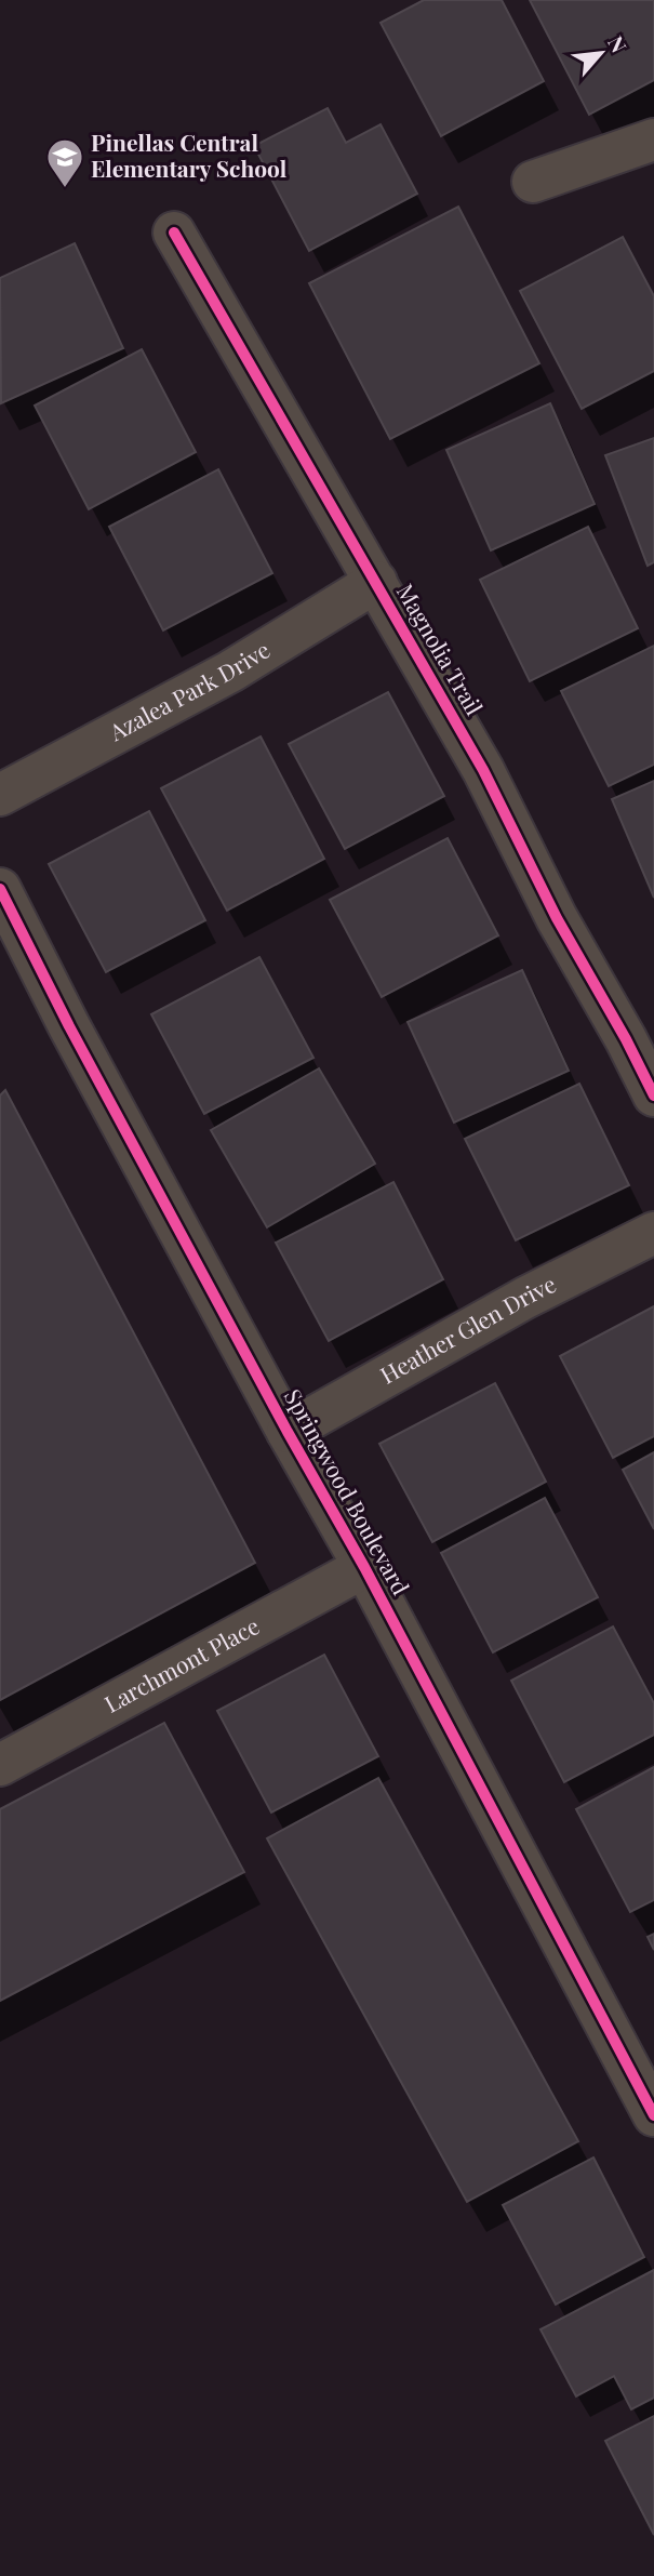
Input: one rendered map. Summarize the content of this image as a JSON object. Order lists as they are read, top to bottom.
{
  "streets": {
    "street": [
      "Magnolia Trail",
      "Azalea Park Drive",
      "Heather Glen Drive",
      "Springwood Boulevard",
      "Larchmont Place"
    ]
  },
  "crossings": [
    ["Magnolia Trail", "Azalea Park Drive"],
    ["Heather Glen Drive", "Springwood Boulevard"],
    ["Springwood Boulevard", "Larchmont Place"]
  ],
  "places": {
    "school or university": ["Pinellas Central Elementary School"]
  },
  "north": "top right"
}
